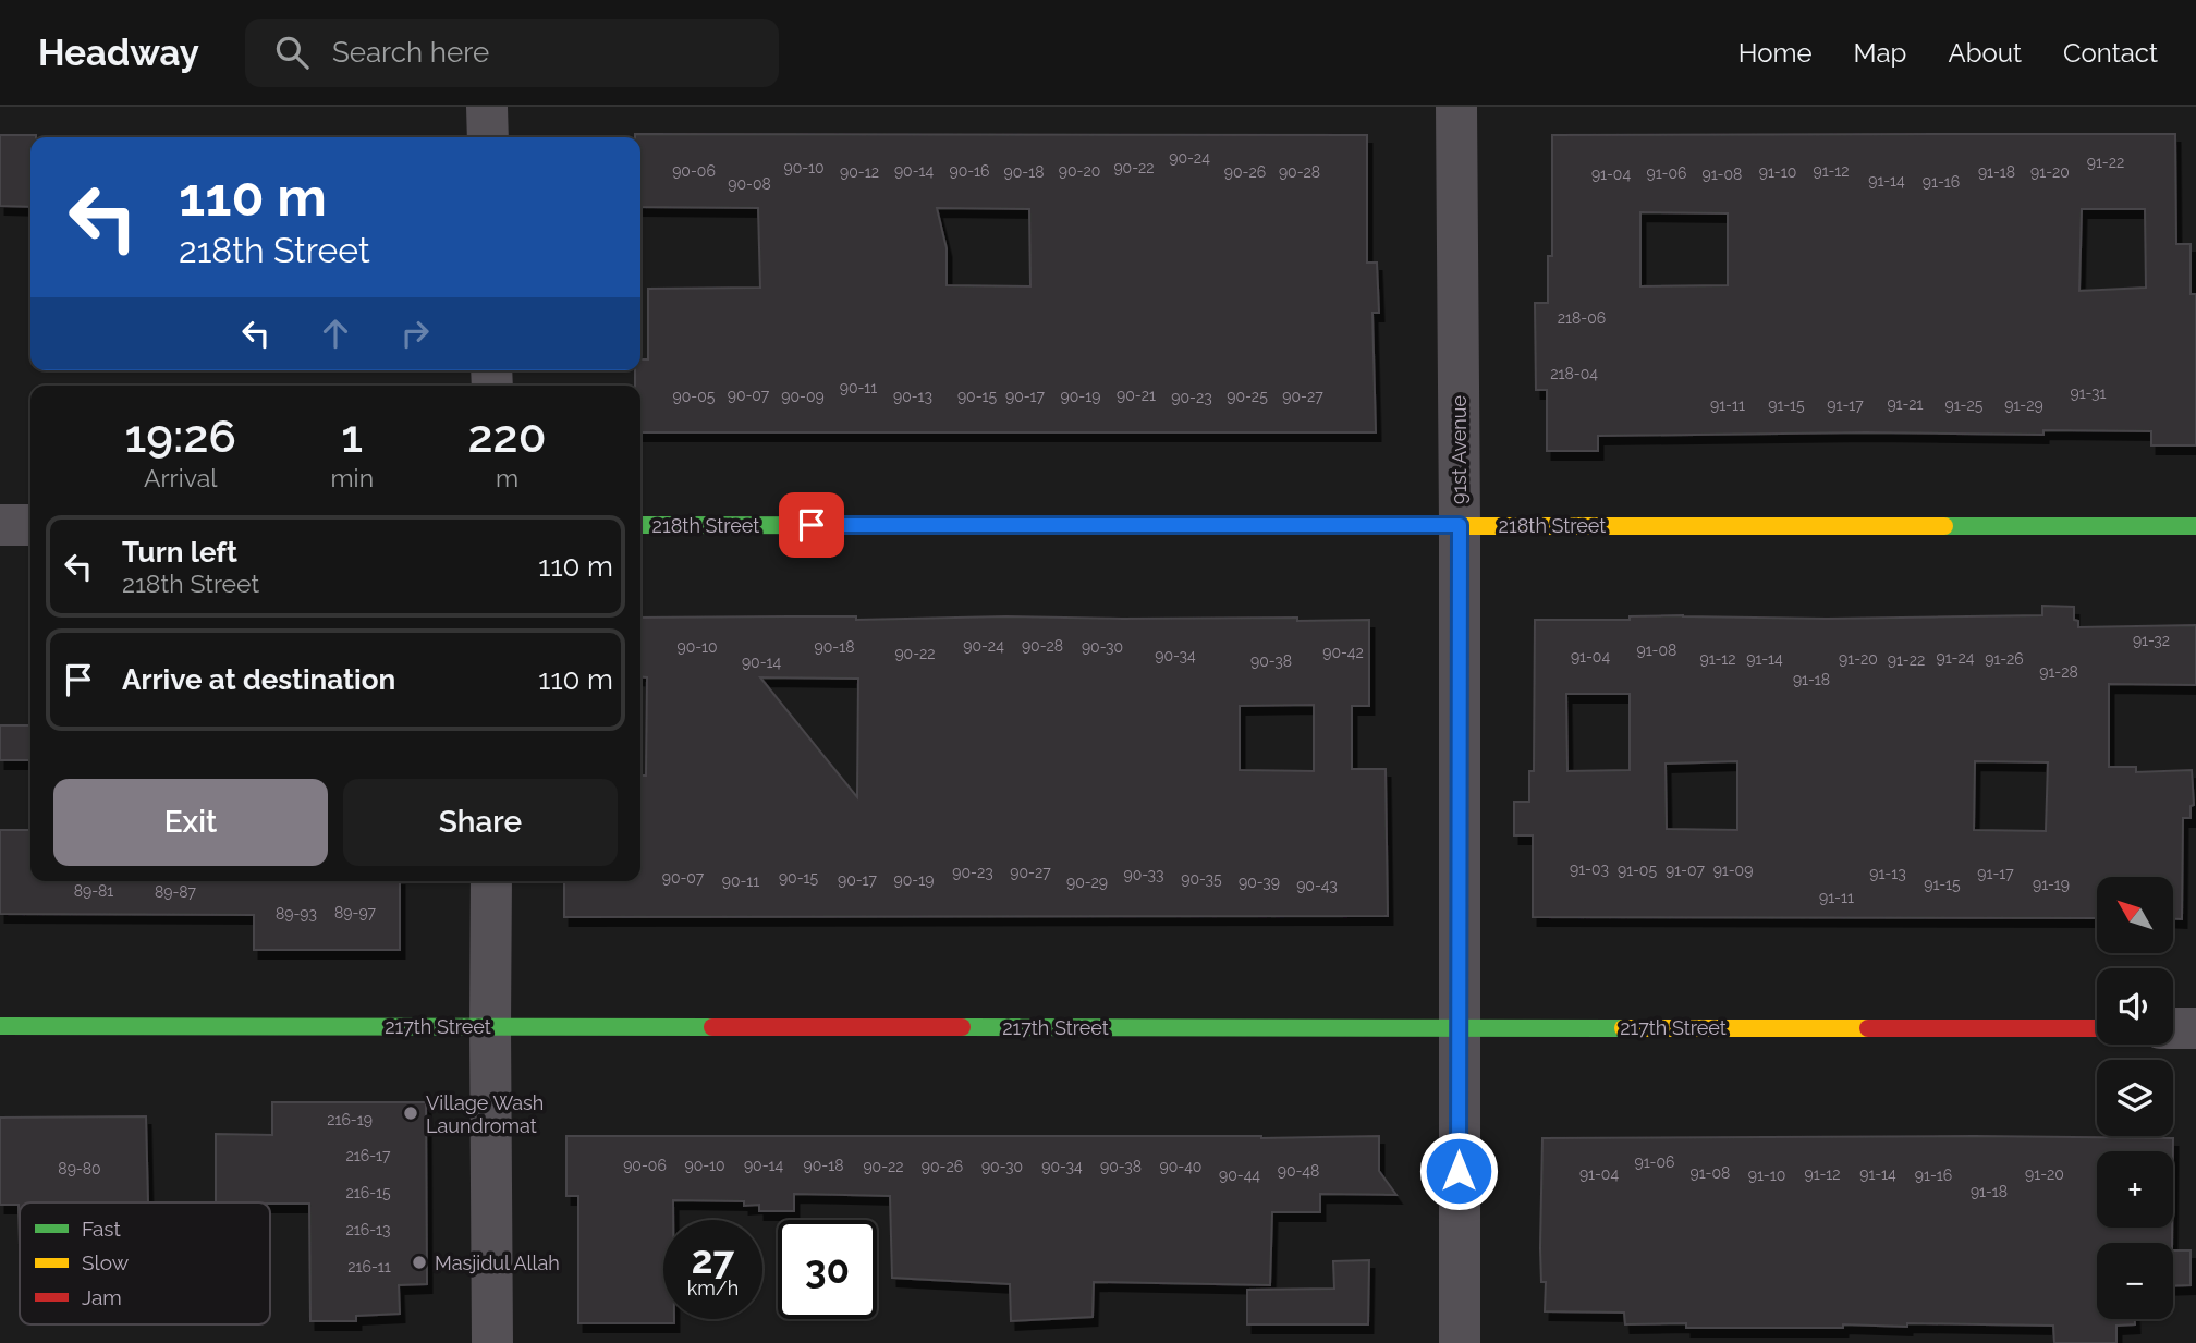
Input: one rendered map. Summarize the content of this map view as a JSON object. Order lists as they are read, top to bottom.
{
  "streets": {
    "street": ["91st Avenue", "218th Street", "217th Street"]
  },
  "crossings": [
    ["91st Avenue", "218th Street"],
    ["91st Avenue", "217th Street"]
  ],
  "places": ["Village Wash Laundromat", "Masjidul Allah"],
  "house_numbers": [
    "90-24",
    "91-22",
    "90-10",
    "90-22",
    "90-06",
    "90-14",
    "90-16",
    "90-20",
    "91-12",
    "90-12",
    "90-18",
    "90-26",
    "90-28",
    "91-10",
    "91-18",
    "91-20",
    "91-06",
    "91-04",
    "91-08",
    "91-14",
    "91-16",
    "90-08",
    "218-06",
    "218-04",
    "90-11",
    "91-31",
    "90-07",
    "90-21",
    "90-05",
    "90-09",
    "90-13",
    "90-15",
    "90-17",
    "90-19",
    "90-25",
    "90-27",
    "90-23",
    "91-21",
    "91-11",
    "91-15",
    "91-17",
    "91-25",
    "91-29",
    "91-32",
    "90-24",
    "90-28",
    "90-10",
    "90-18",
    "90-30",
    "91-08",
    "90-42",
    "90-22",
    "90-34",
    "91-04",
    "91-24",
    "91-12",
    "91-14",
    "91-20",
    "91-26",
    "91-22",
    "90-38",
    "90-14",
    "91-28",
    "91-18",
    "91-03",
    "91-05",
    "91-07",
    "91-09",
    "90-23",
    "90-27",
    "91-13",
    "91-17",
    "90-33",
    "90-07",
    "90-15",
    "90-35",
    "90-17",
    "90-19",
    "90-11",
    "90-29",
    "90-39",
    "91-15",
    "91-19",
    "90-43",
    "89-81",
    "89-87",
    "91-11",
    "89-97",
    "89-93",
    "216-19",
    "216-17",
    "91-06",
    "90-06",
    "90-10",
    "90-14",
    "90-18",
    "90-22",
    "90-26",
    "90-30",
    "90-34",
    "90-38",
    "90-40",
    "89-80",
    "90-48",
    "91-08",
    "91-04",
    "91-12",
    "91-14",
    "91-20",
    "90-44",
    "91-10",
    "91-16",
    "91-18",
    "216-15",
    "216-13",
    "216-11"
  ],
  "legend": ["Fast", "Slow", "Jam"],
  "north": "top left",
  "page": {
    "header": "Headway",
    "search": "Search here",
    "nav": [
      "Home",
      "Map",
      "About",
      "Contact"
    ],
    "turn": ["110 m", "218th Street"],
    "eta": [
      "19:26",
      "Arrival",
      "1",
      "min",
      "220",
      "m"
    ],
    "list": [
      {
        "name": "Turn left",
        "note": "218th Street",
        "value": "110 m"
      },
      {
        "name": "Arrive at destination",
        "value": "110 m"
      }
    ],
    "buttons": ["Exit", "Share"],
    "map_buttons": ["+", "−"],
    "speed": "27 km/h",
    "limit": "30"
  }
}
